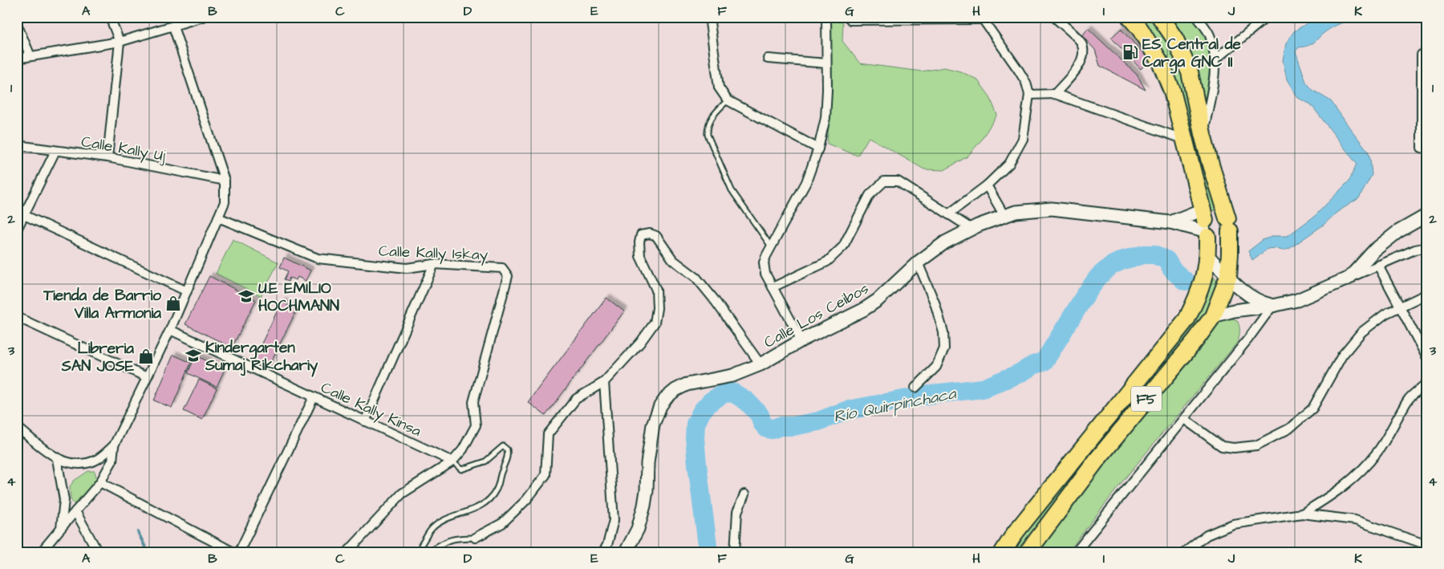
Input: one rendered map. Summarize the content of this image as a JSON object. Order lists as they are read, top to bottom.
{
  "streets": {
    "highway": ["F5"],
    "street": [
      "Calle Kally Uj",
      "Calle Kally Iskay",
      "Calle Los Ceibos",
      "Calle Kally Kinsa"
    ]
  },
  "crossings": [
    ["Calle Kally Iskay", "Calle Kally Kinsa"],
    ["Calle Los Ceibos", "F5"]
  ],
  "water": ["Río Quirpinchaca"],
  "places": {
    "fuel station": ["ES Central de Carga GNC II"],
    "school or university": ["U.E EMILIO HOCHMANN", "Kindergarten Sumaj Rikchariy"],
    "shop": ["Tienda de Barrio Villa Armonia", "Libreria SAN JOSE"]
  },
  "grid": {
    "columns": [
      "A",
      "B",
      "C",
      "D",
      "E",
      "F",
      "G",
      "H",
      "I",
      "J",
      "K"
    ],
    "rows": [
      "1",
      "2",
      "3",
      "4"
    ]
  }
}
